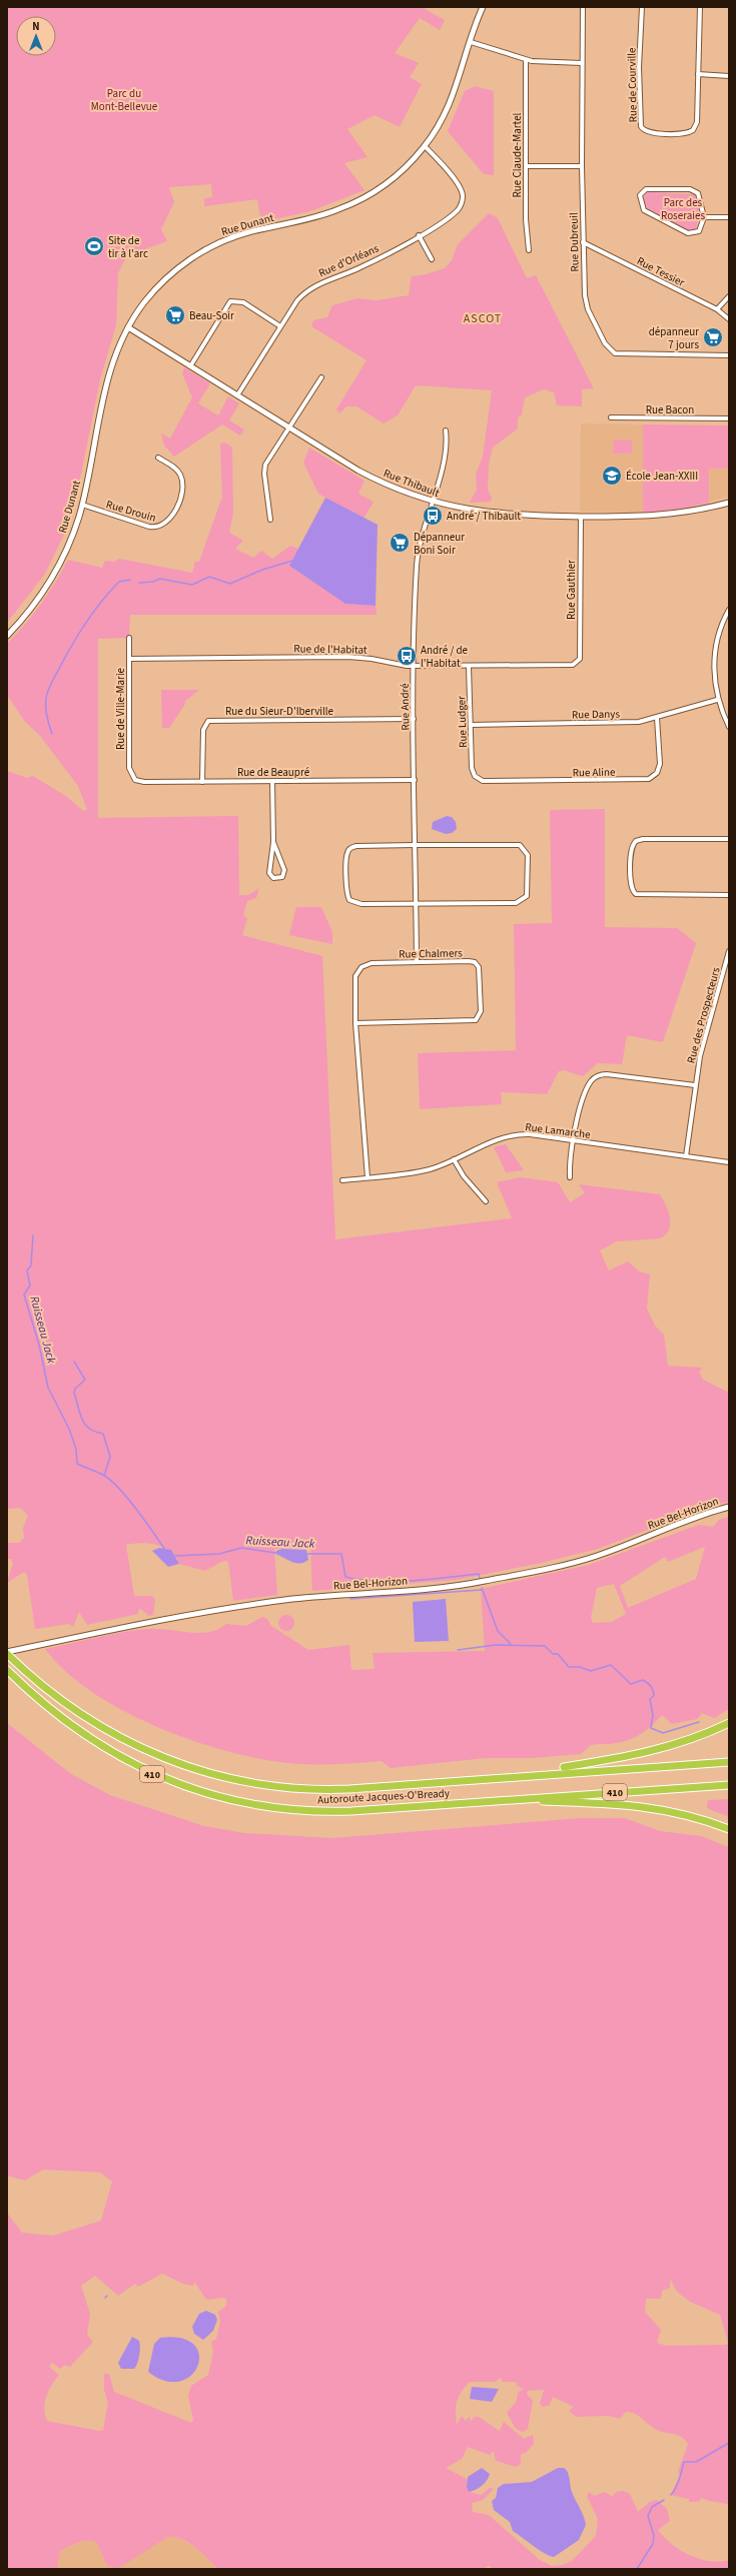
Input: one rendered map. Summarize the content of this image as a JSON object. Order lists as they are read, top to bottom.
{
  "streets": {
    "highway": ["410", "Autoroute Jacques-O'Bready"],
    "street": [
      "Rue de Courville",
      "Rue Claude-Martel",
      "Rue Dunant",
      "Rue Dubreuil",
      "Rue d'Orléans",
      "Rue Tessier",
      "Rue Bacon",
      "Rue Thibault",
      "Rue Drouin",
      "Rue Gauthier",
      "Rue de l'Habitat",
      "Rue André",
      "Rue de Ville-Marie",
      "Rue du Sieur-D'Iberville",
      "Rue Danys",
      "Rue Ludger",
      "Rue de Beaupré",
      "Rue Aline",
      "Rue Chalmers",
      "Rue des Prospecteurs",
      "Rue Lamarche",
      "Rue Bel-Horizon"
    ]
  },
  "crossings": [
    ["Rue Dunant", "Rue d'Orléans"],
    ["Rue Dunant", "Rue Thibault"],
    ["Rue Dunant", "Rue Drouin"],
    ["Rue Dubreuil", "Rue Tessier"],
    ["Rue d'Orléans", "Rue Thibault"],
    ["Rue Thibault", "Rue Gauthier"],
    ["Rue Thibault", "Rue André"],
    ["Rue Gauthier", "Rue de l'Habitat"],
    ["Rue de l'Habitat", "Rue André"],
    ["Rue de l'Habitat", "Rue de Ville-Marie"],
    ["Rue de l'Habitat", "Rue Ludger"],
    ["Rue André", "Rue du Sieur-D'Iberville"],
    ["Rue André", "Rue de Beaupré"],
    ["Rue André", "Rue Chalmers"],
    ["Rue de Ville-Marie", "Rue de Beaupré"],
    ["Rue du Sieur-D'Iberville", "Rue de Beaupré"],
    ["Rue Danys", "Rue Ludger"],
    ["Rue Danys", "Rue Aline"],
    ["Rue Ludger", "Rue Aline"],
    ["Rue Chalmers", "Rue Lamarche"],
    ["Rue des Prospecteurs", "Rue Lamarche"],
    ["Rue Bel-Horizon", "Autoroute Jacques-O'Bready"]
  ],
  "districts": ["ASCOT"],
  "water": ["Ruisseau Jack"],
  "parks": ["Parc du Mont-Bellevue", "Parc des Roseraies"],
  "places": {
    "sports": ["Site de tir à l'arc"],
    "supermarket": ["Beau-Soir", "dépanneur 7 jours", "Dépanneur Boni Soir"],
    "school or university": ["École Jean-XXIII"],
    "bus stop": ["André / Thibault", "André / de l'Habitat"]
  },
  "north": "top"
}
